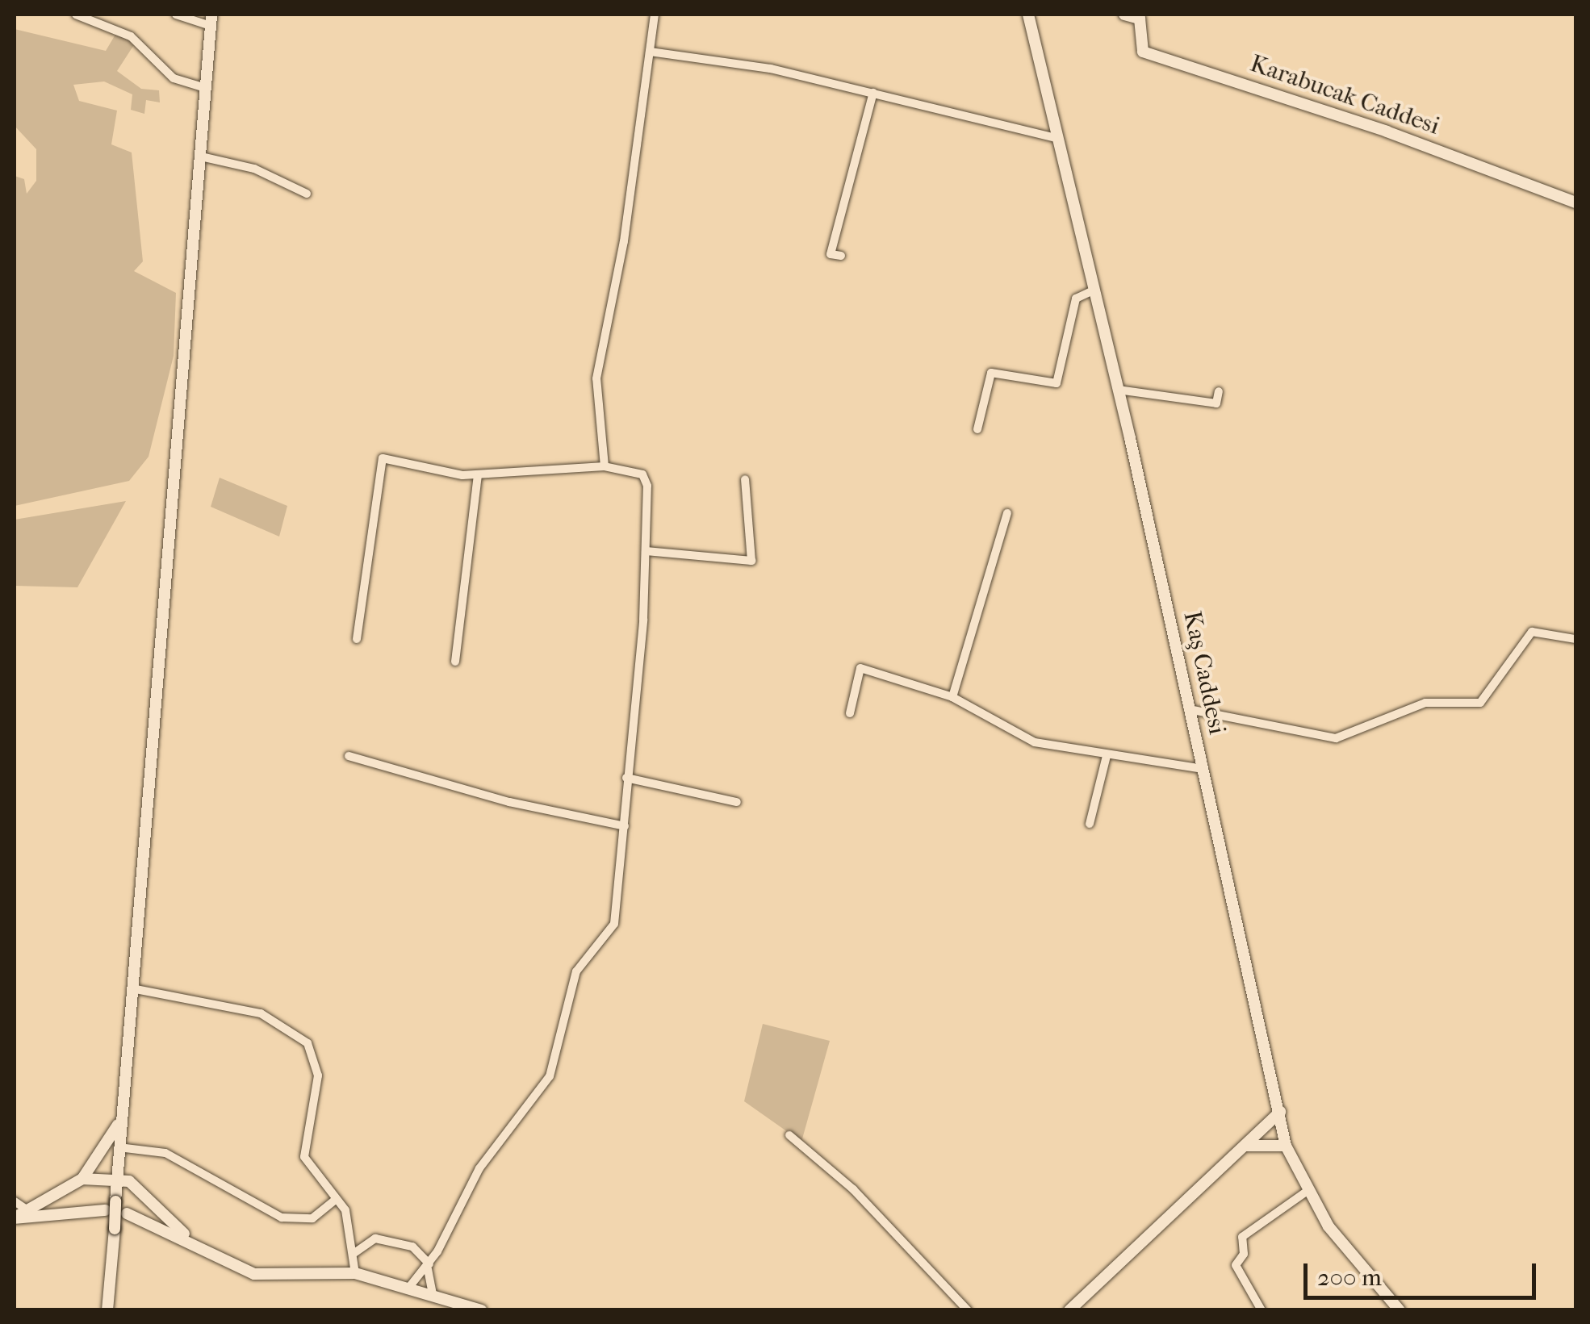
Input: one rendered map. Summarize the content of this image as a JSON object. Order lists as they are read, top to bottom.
{
  "streets": {
    "street": ["Karabucak Caddesi", "Kaş Caddesi"]
  },
  "scale_bar": "200 m"
}
